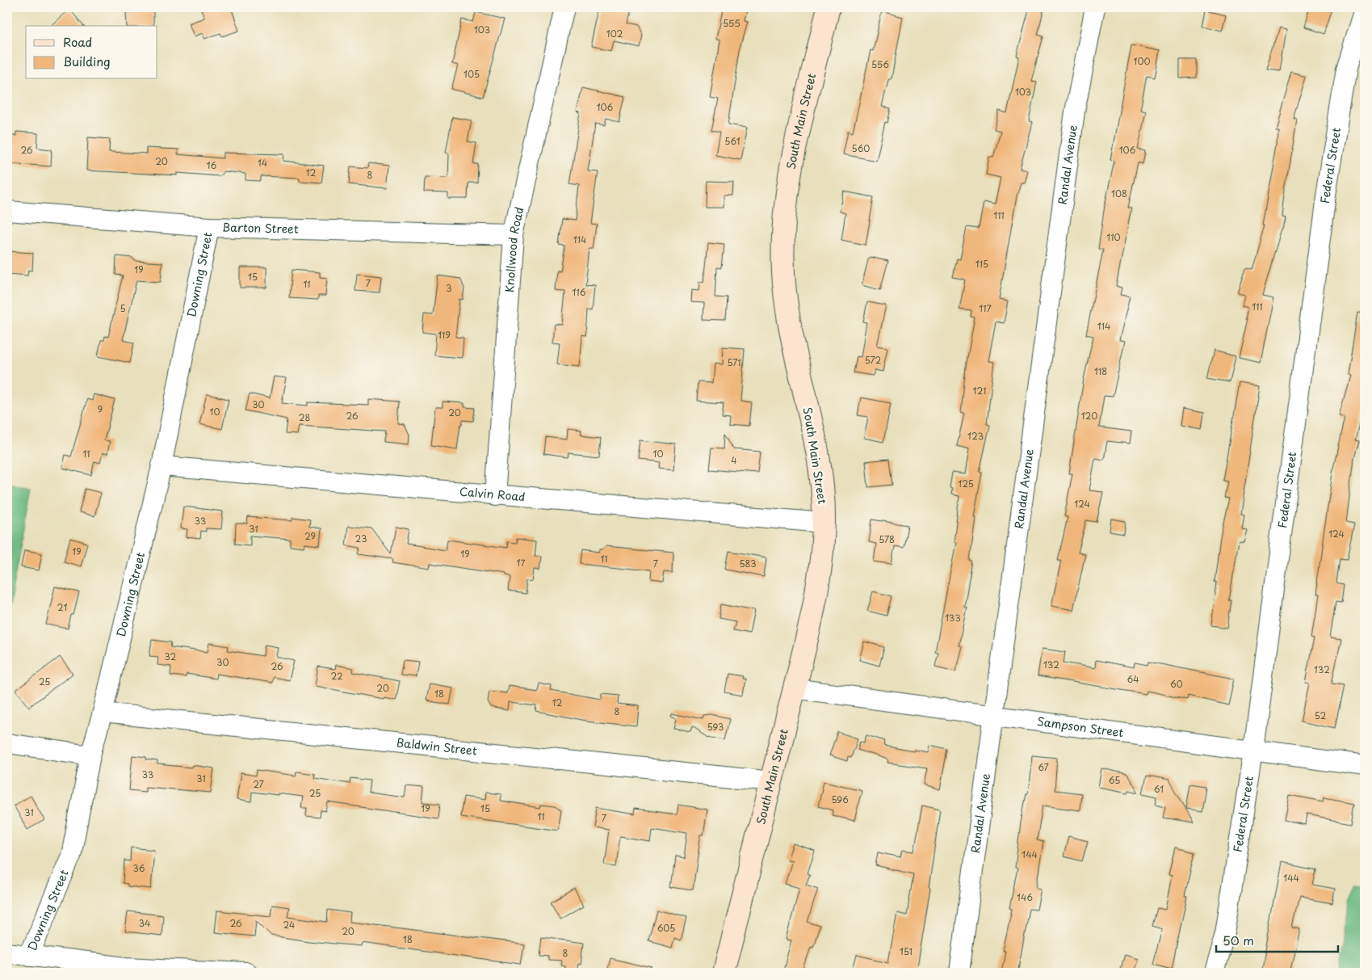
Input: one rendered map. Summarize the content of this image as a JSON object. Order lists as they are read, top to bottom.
{
  "streets": {
    "street": [
      "South Main Street",
      "Randal Avenue",
      "Federal Street",
      "Barton Street",
      "Knollwood Road",
      "Downing Street",
      "Calvin Road",
      "Sampson Street",
      "Baldwin Street"
    ]
  },
  "crossings": [
    ["South Main Street", "Calvin Road"],
    ["South Main Street", "Sampson Street"],
    ["South Main Street", "Baldwin Street"],
    ["Randal Avenue", "Sampson Street"],
    ["Federal Street", "Sampson Street"],
    ["Barton Street", "Knollwood Road"],
    ["Barton Street", "Downing Street"],
    ["Knollwood Road", "Calvin Road"],
    ["Downing Street", "Calvin Road"],
    ["Downing Street", "Baldwin Street"]
  ],
  "house_numbers": [
    "555",
    "103",
    "102",
    "100",
    "556",
    "105",
    "103",
    "106",
    "561",
    "560",
    "26",
    "106",
    "20",
    "14",
    "16",
    "12",
    "8",
    "108",
    "111",
    "110",
    "114",
    "115",
    "19",
    "15",
    "7",
    "11",
    "3",
    "116",
    "111",
    "5",
    "117",
    "114",
    "119",
    "572",
    "571",
    "118",
    "121",
    "30",
    "9",
    "10",
    "20",
    "26",
    "120",
    "28",
    "123",
    "11",
    "10",
    "4",
    "125",
    "124",
    "33",
    "31",
    "124",
    "29",
    "23",
    "578",
    "19",
    "19",
    "11",
    "17",
    "7",
    "583",
    "21",
    "133",
    "32",
    "30",
    "132",
    "26",
    "132",
    "22",
    "64",
    "25",
    "60",
    "20",
    "18",
    "12",
    "8",
    "52",
    "593",
    "67",
    "33",
    "31",
    "65",
    "27",
    "61",
    "25",
    "596",
    "19",
    "15",
    "31",
    "11",
    "7",
    "144",
    "36",
    "144",
    "146",
    "34",
    "26",
    "24",
    "605",
    "20",
    "18",
    "151",
    "8"
  ],
  "legend": ["Road", "Building"],
  "scale_bar": "50 m"
}
